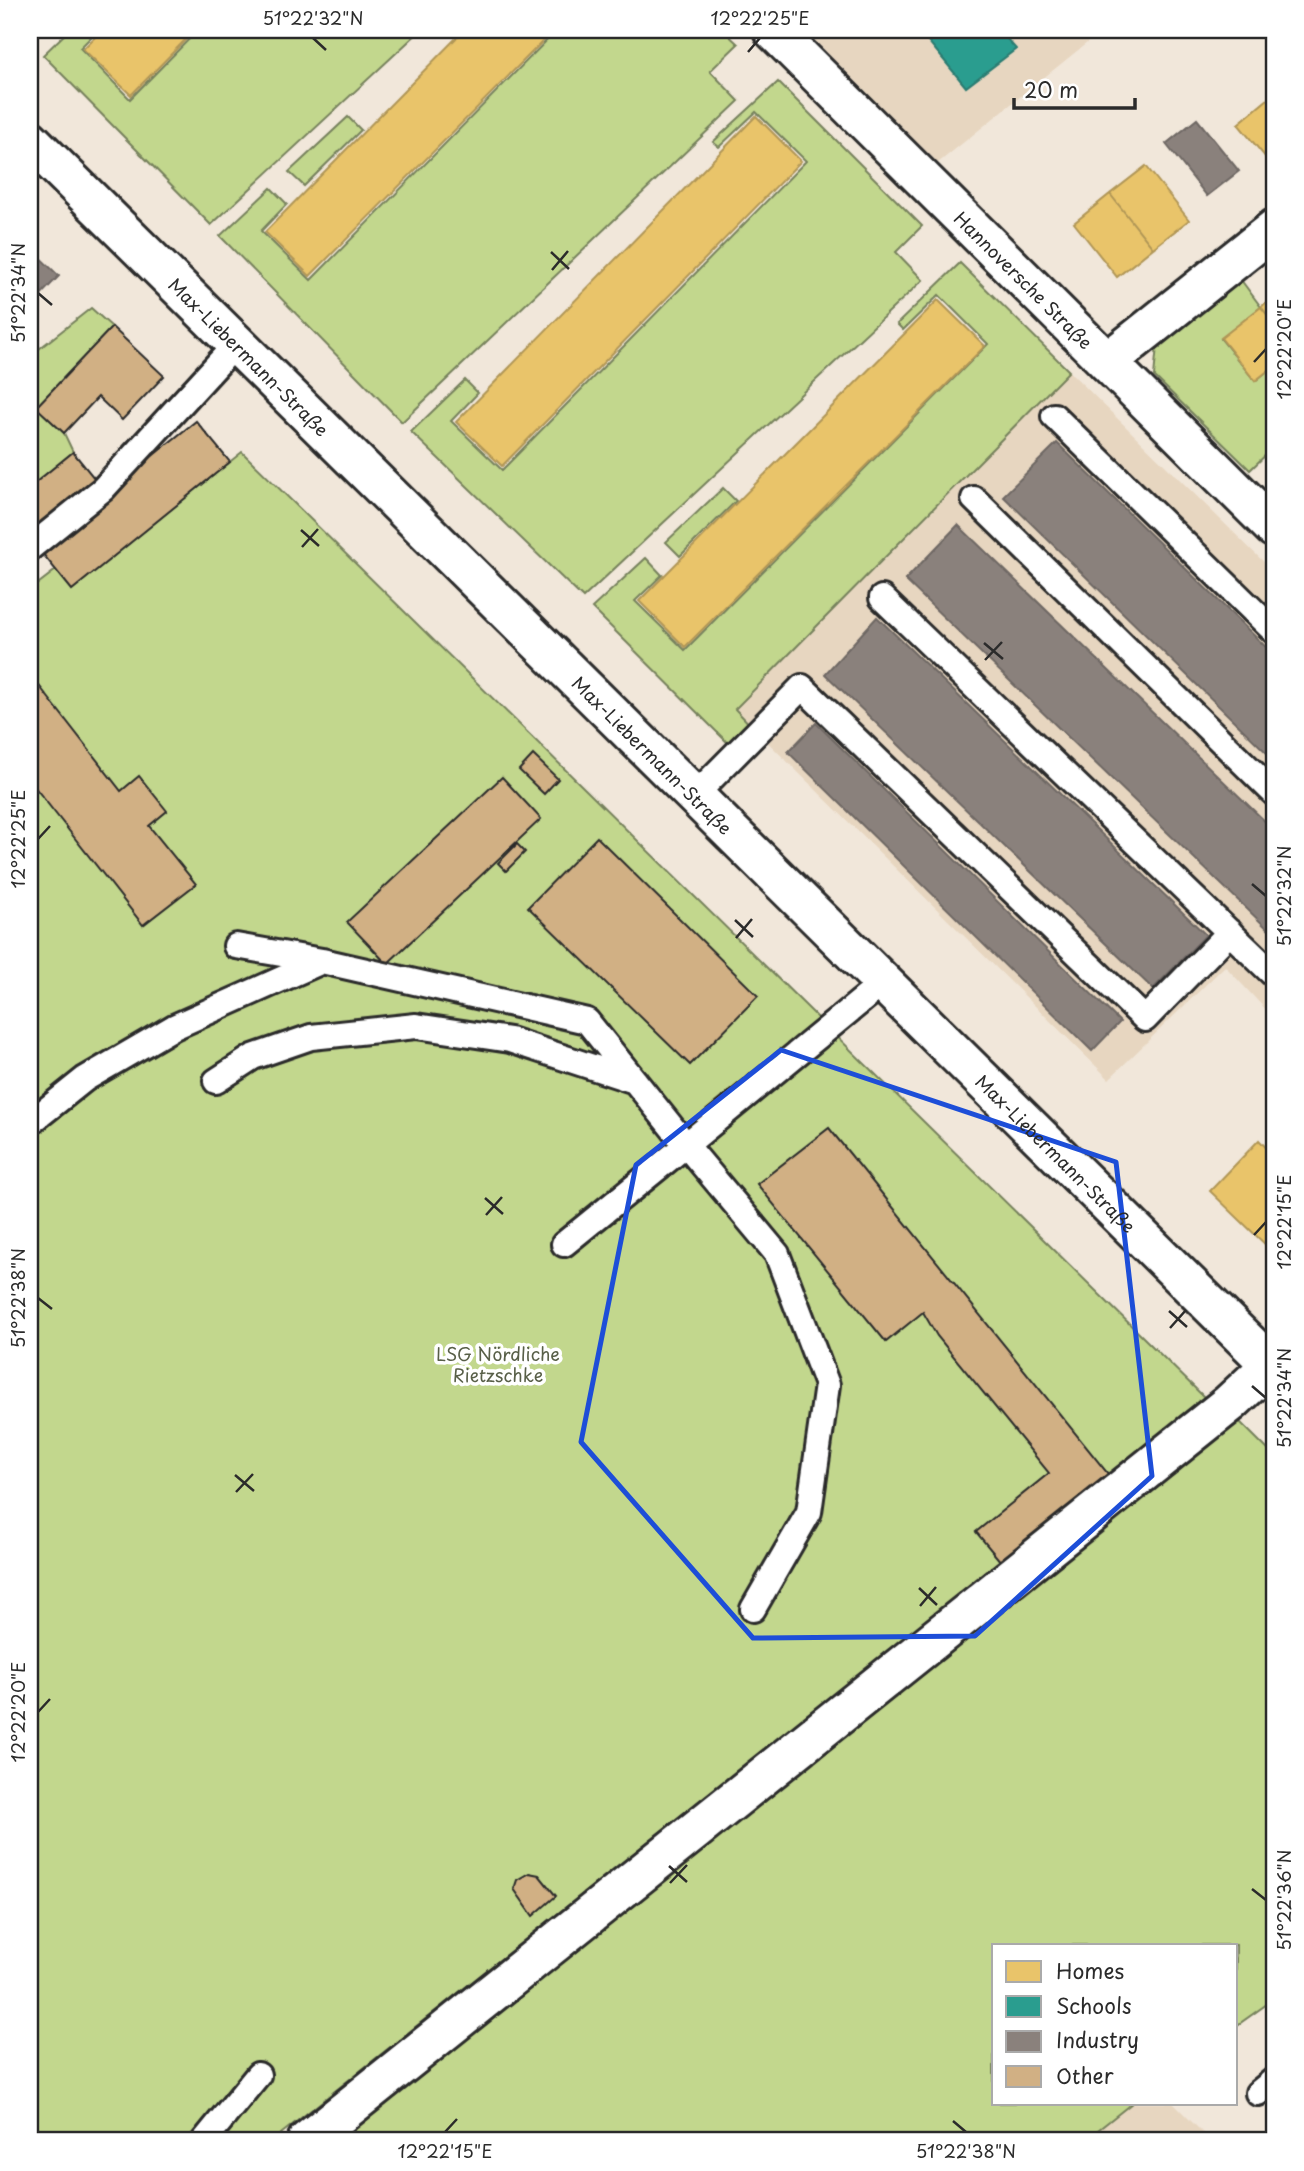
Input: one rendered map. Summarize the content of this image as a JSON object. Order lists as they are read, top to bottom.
{
  "streets": {
    "street": ["Hannoversche Straße", "Max-Liebermann-Straße"]
  },
  "parks": ["LSG Nördliche Rietzschke"],
  "legend": [
    "Homes",
    "Schools",
    "Industry",
    "Other"
  ],
  "scale_bar": "20 m",
  "coordinates": [
    "51°22'32\"N",
    "12°22'25\"E",
    "51°22'34\"N",
    "12°22'20\"E",
    "12°22'15\"E",
    "51°22'38\"N",
    "51°22'36\"N"
  ]
}
